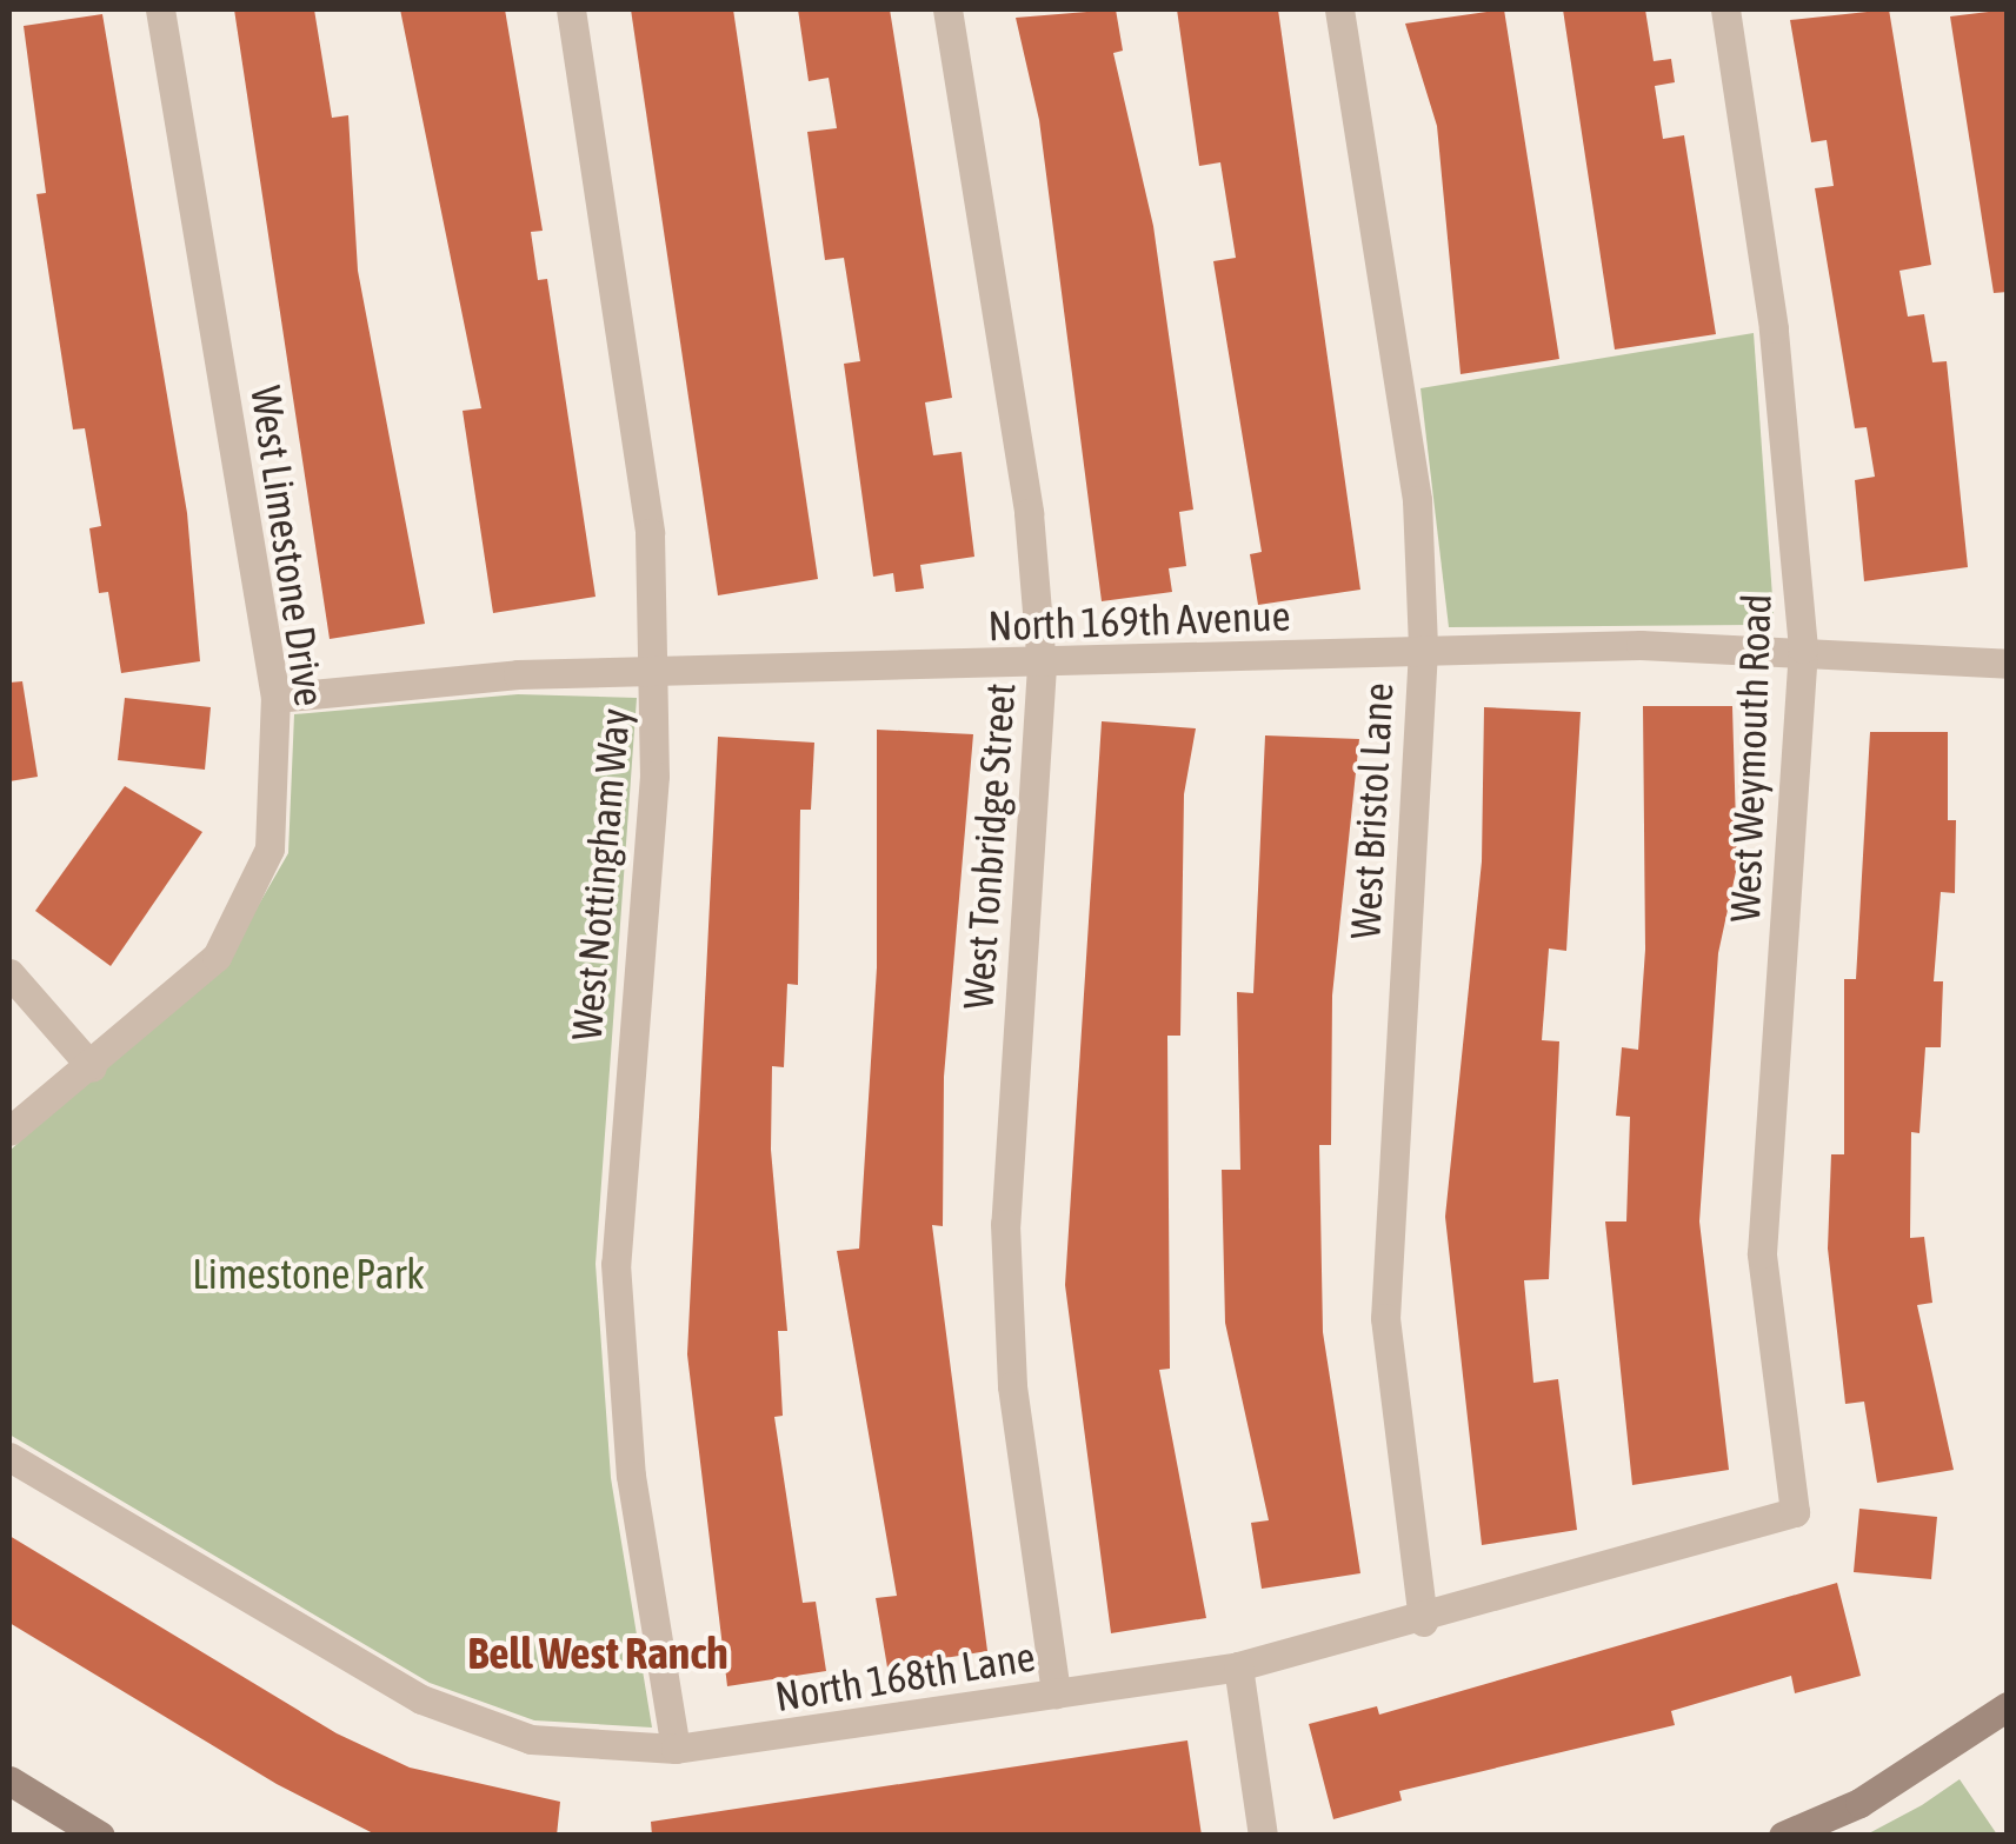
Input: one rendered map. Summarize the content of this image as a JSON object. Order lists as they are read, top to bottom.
{
  "streets": {
    "street": [
      "West Limestone Drive",
      "North 169th Avenue",
      "West Weymouth Road",
      "West Bristol Lane",
      "West Tonbridge Street",
      "West Nottingham Way",
      "North 168th Lane"
    ]
  },
  "crossings": [
    ["West Limestone Drive", "North 169th Avenue"],
    ["North 169th Avenue", "West Weymouth Road"],
    ["North 169th Avenue", "West Bristol Lane"],
    ["North 169th Avenue", "West Tonbridge Street"],
    ["North 169th Avenue", "West Nottingham Way"],
    ["West Weymouth Road", "North 168th Lane"],
    ["West Bristol Lane", "North 168th Lane"],
    ["West Tonbridge Street", "North 168th Lane"],
    ["West Nottingham Way", "North 168th Lane"]
  ],
  "districts": ["Bell West Ranch"],
  "parks": ["Limestone Park"]
}
